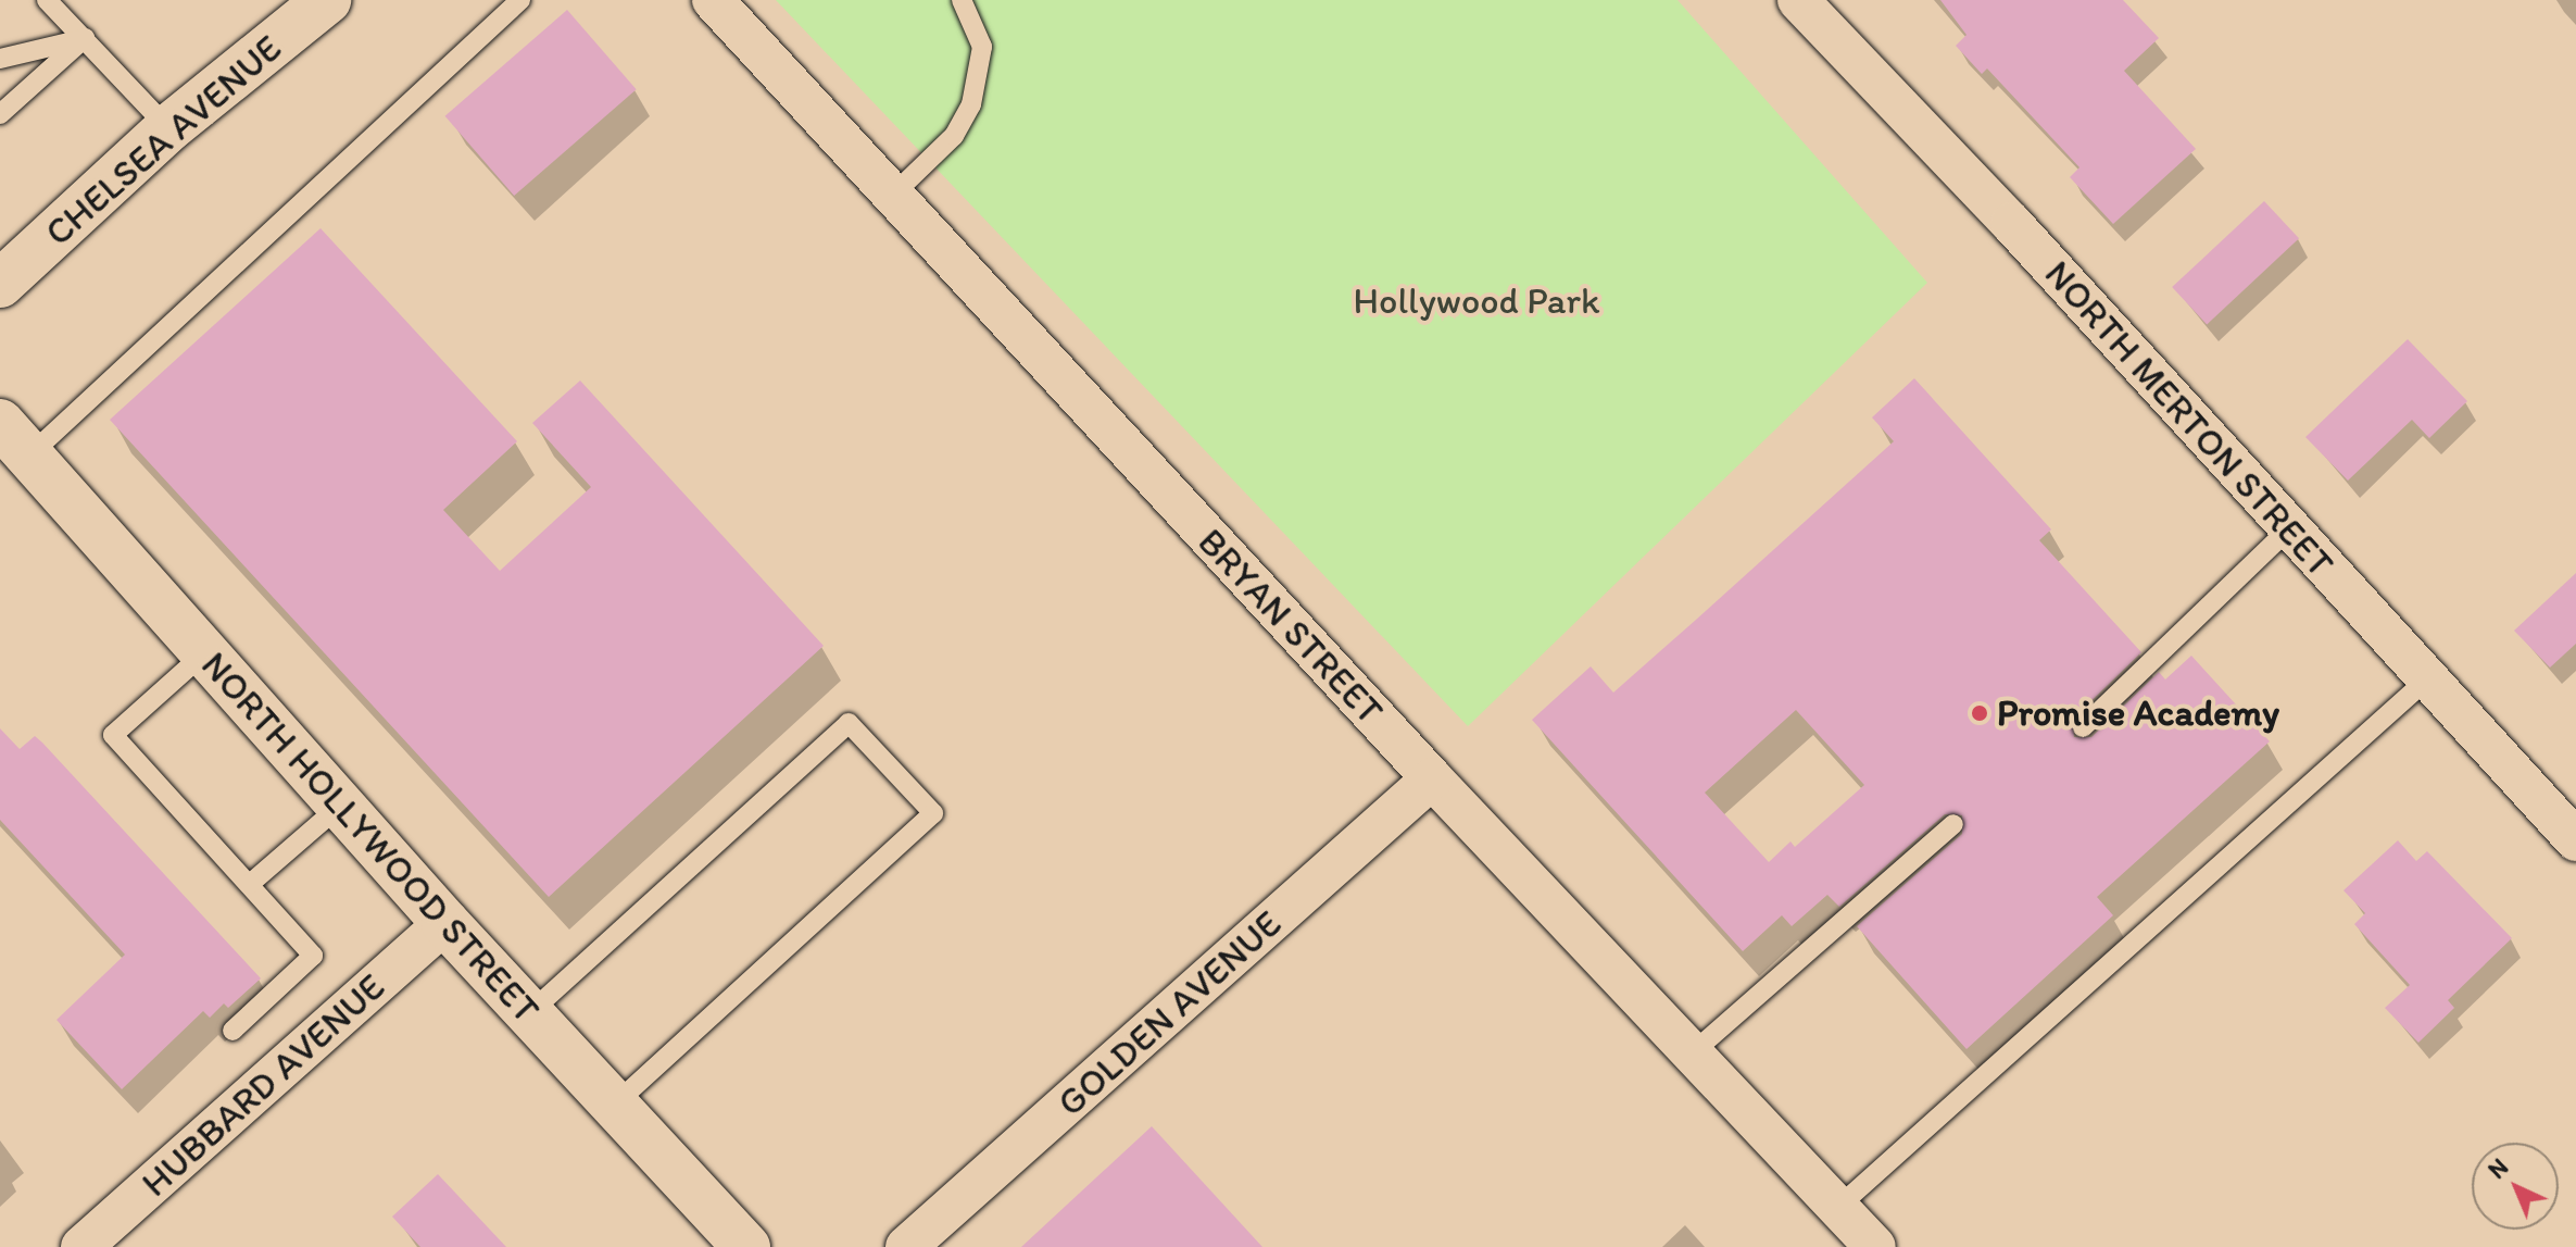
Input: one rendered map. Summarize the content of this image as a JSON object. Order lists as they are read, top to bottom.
{
  "streets": {
    "main road": ["CHELSEA AVENUE", "NORTH HOLLYWOOD STREET"],
    "street": [
      "NORTH MERTON STREET",
      "BRYAN STREET",
      "GOLDEN AVENUE",
      "HUBBARD AVENUE"
    ]
  },
  "crossings": [
    ["BRYAN STREET", "GOLDEN AVENUE"],
    ["NORTH HOLLYWOOD STREET", "HUBBARD AVENUE"]
  ],
  "parks": ["Hollywood Park"],
  "places": ["Promise Academy"],
  "north": "top left"
}
